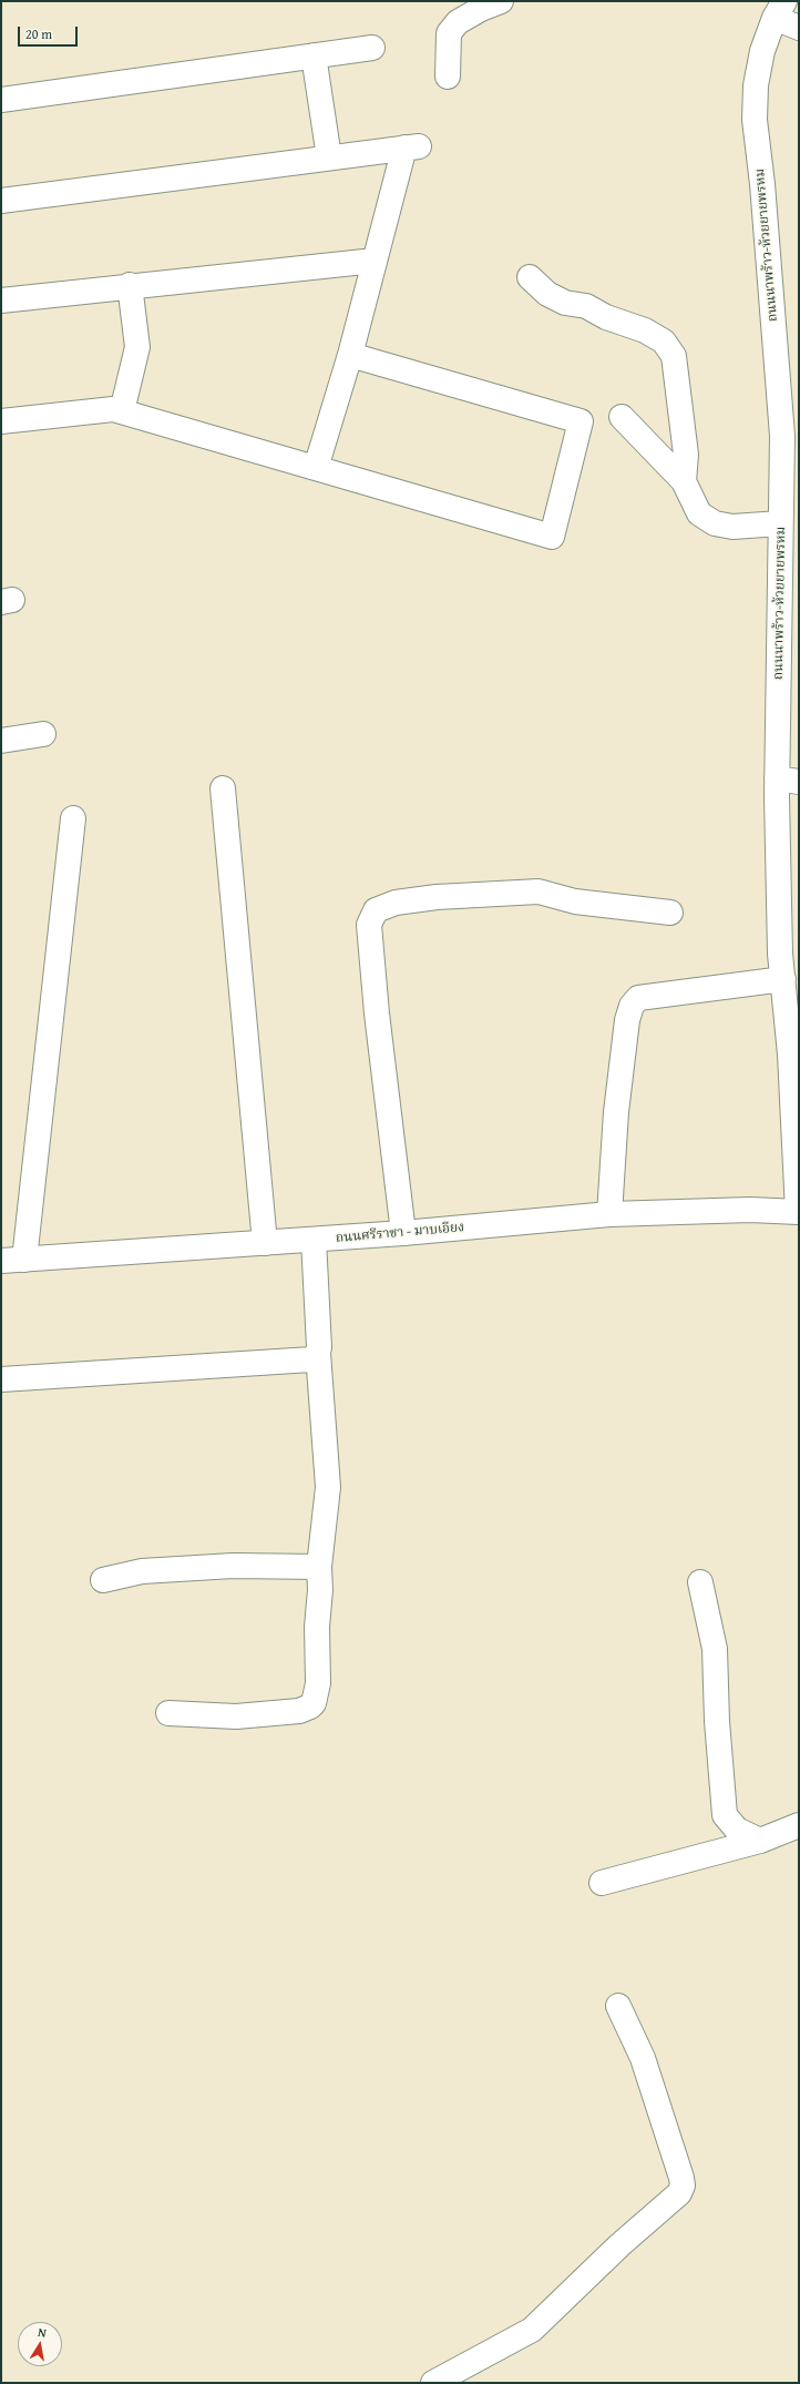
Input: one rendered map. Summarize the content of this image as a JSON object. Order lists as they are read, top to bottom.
{
  "streets": {
    "street": ["ถนนนาพร้าว-ห้วยยายพรหม", "ถนนศรีราชา - มาบเอียง"]
  },
  "crossings": [
    ["ถนนนาพร้าว-ห้วยยายพรหม", "ถนนศรีราชา - มาบเอียง"]
  ],
  "scale_bar": "20 m",
  "north": "top"
}
